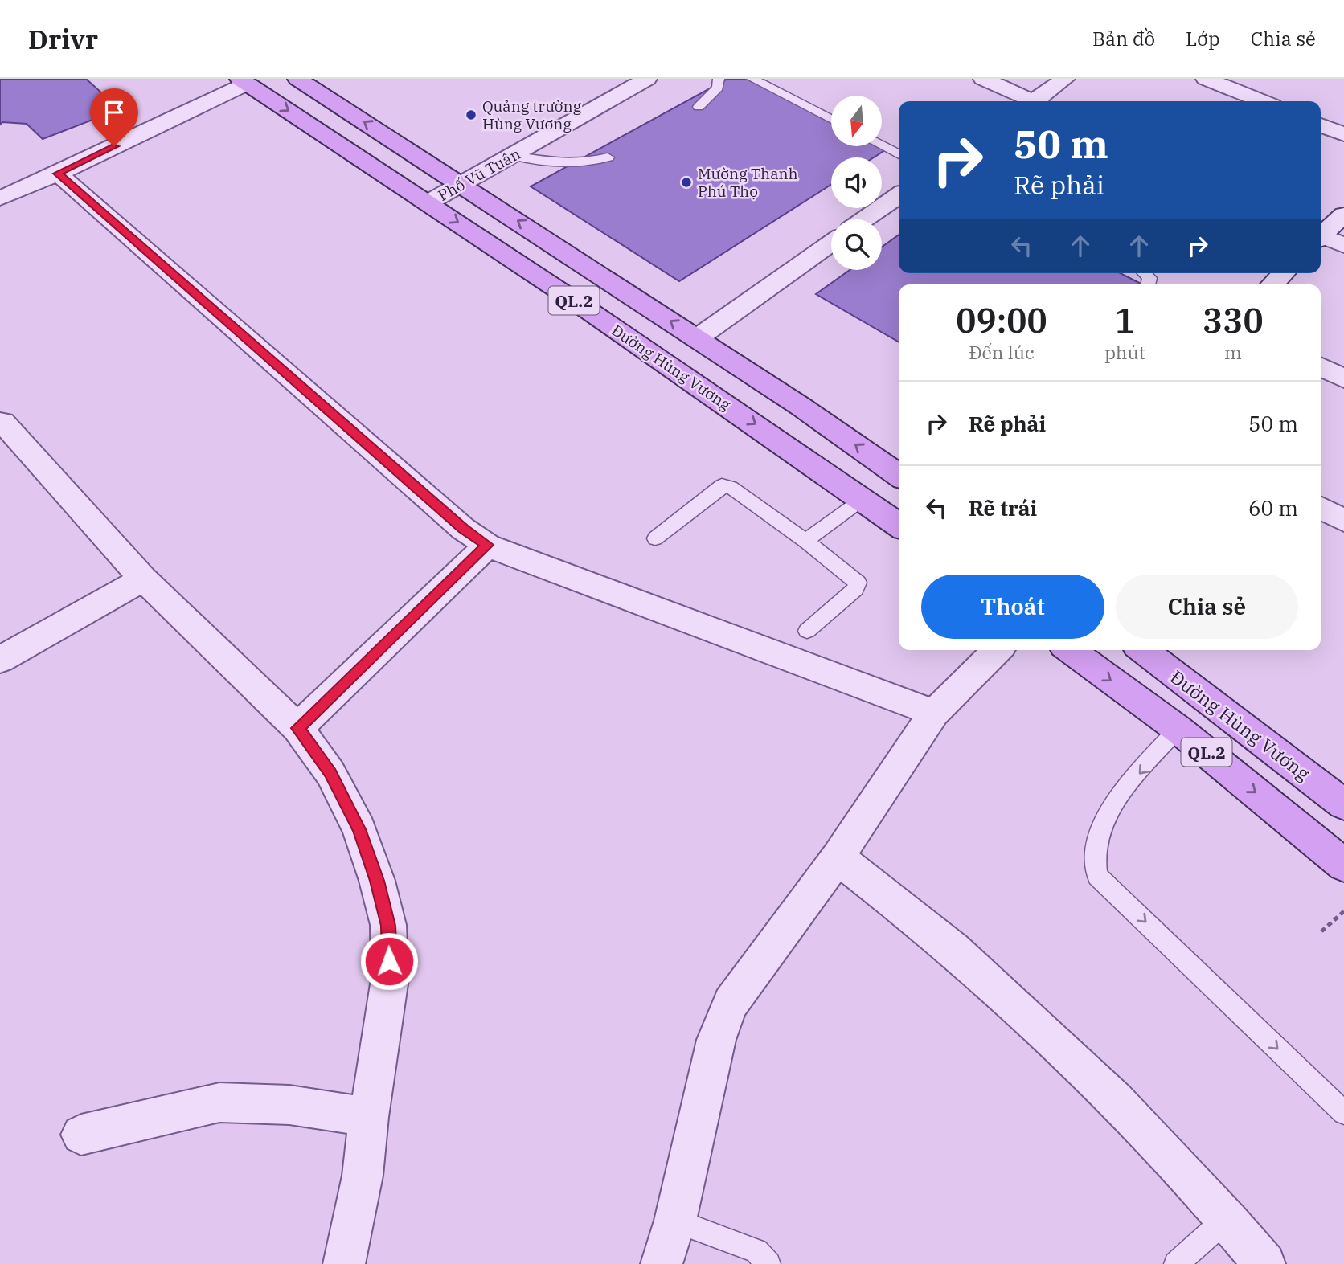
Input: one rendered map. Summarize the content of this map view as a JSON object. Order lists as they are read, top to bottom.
{
  "streets": {
    "main road": ["QL.2", "Đường Hùng Vương"],
    "street": ["Phố Vũ Tuân"]
  },
  "crossings": [
    ["Phố Vũ Tuân", "QL.2"],
    ["Phố Vũ Tuân", "Đường Hùng Vương"]
  ],
  "places": ["Quảng trường Hùng Vương", "Mường Thanh Phú Thọ"],
  "north": "bottom",
  "page": {
    "header": "Drivr",
    "nav": ["Bản đồ", "Lớp", "Chia sẻ"],
    "turn": ["50 m", "Rẽ phải"],
    "eta": [
      "09:00",
      "Đến lúc",
      "1",
      "phút",
      "330",
      "m"
    ],
    "list": [
      {
        "name": "Rẽ phải",
        "value": "50 m"
      },
      {
        "name": "Rẽ trái",
        "value": "60 m"
      }
    ],
    "buttons": ["Thoát", "Chia sẻ"]
  }
}
